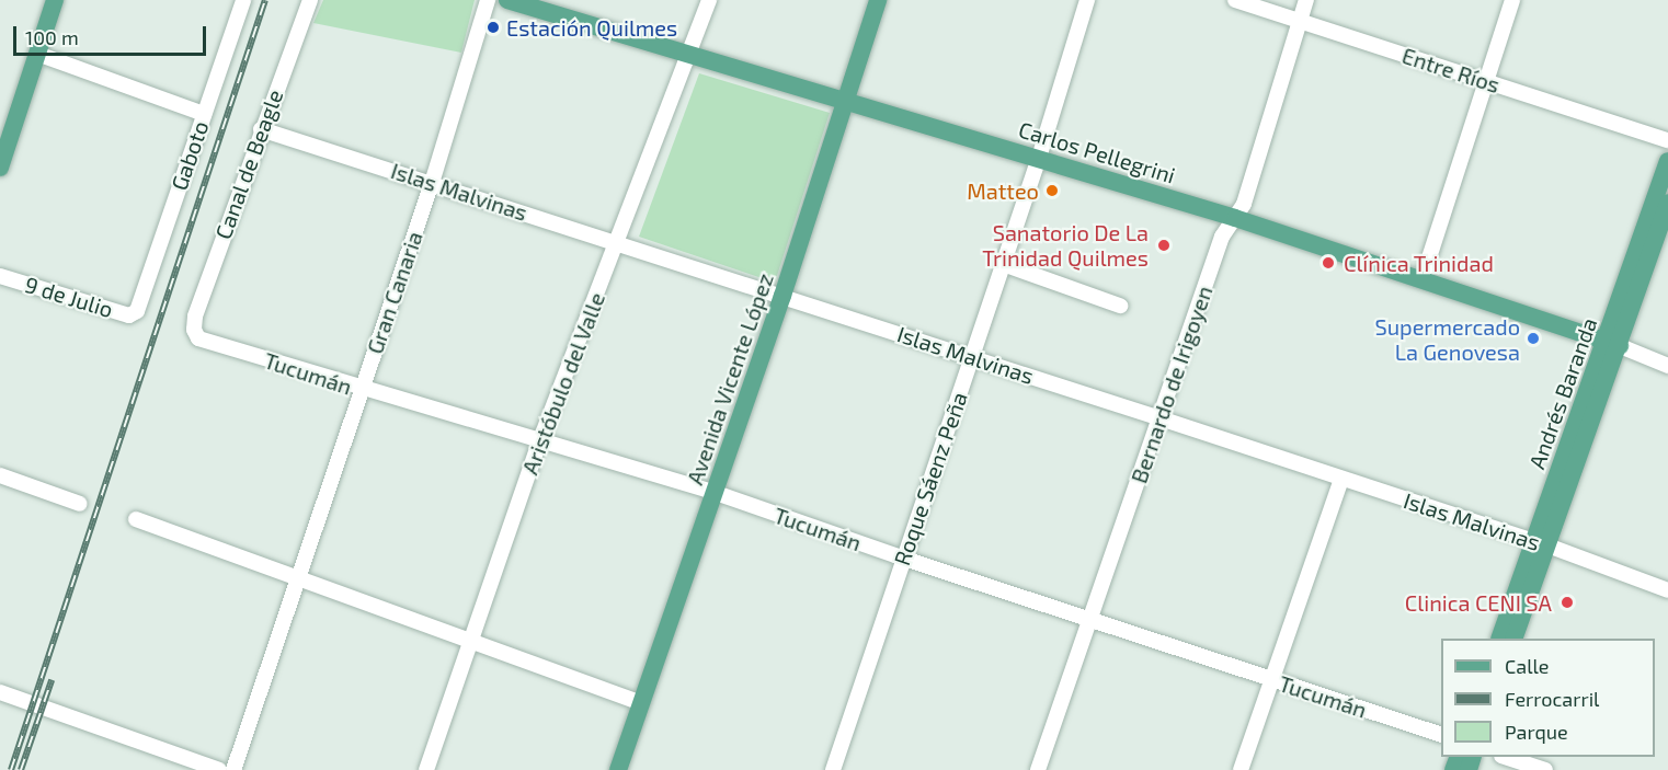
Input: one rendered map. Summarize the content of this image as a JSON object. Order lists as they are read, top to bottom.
{
  "streets": {
    "main road": ["Carlos Pellegrini", "Avenida Vicente López", "Andrés Baranda"],
    "street": [
      "Entre Ríos",
      "Gaboto",
      "Canal de Beagle",
      "Islas Malvinas",
      "Gran Canaria",
      "9 de Julio",
      "Tucumán",
      "Aristóbulo del Valle",
      "Bernardo de Irigoyen",
      "Roque Sáenz Peña"
    ]
  },
  "crossings": [
    ["Entre Ríos", "Bernardo de Irigoyen"],
    ["Carlos Pellegrini", "Avenida Vicente López"],
    ["Carlos Pellegrini", "Aristóbulo del Valle"],
    ["Carlos Pellegrini", "Bernardo de Irigoyen"],
    ["Carlos Pellegrini", "Andrés Baranda"],
    ["Carlos Pellegrini", "Roque Sáenz Peña"],
    ["Gaboto", "9 de Julio"],
    ["Canal de Beagle", "Islas Malvinas"],
    ["Canal de Beagle", "Tucumán"],
    ["Islas Malvinas", "Gran Canaria"],
    ["Islas Malvinas", "Avenida Vicente López"],
    ["Islas Malvinas", "Aristóbulo del Valle"],
    ["Islas Malvinas", "Bernardo de Irigoyen"],
    ["Islas Malvinas", "Andrés Baranda"],
    ["Islas Malvinas", "Roque Sáenz Peña"],
    ["Gran Canaria", "Tucumán"],
    ["Tucumán", "Avenida Vicente López"],
    ["Tucumán", "Aristóbulo del Valle"],
    ["Tucumán", "Bernardo de Irigoyen"],
    ["Tucumán", "Roque Sáenz Peña"]
  ],
  "places": [
    "Estación Quilmes",
    "Matteo",
    "Sanatorio De La Trinidad Quilmes",
    "Clínica Trinidad",
    "Supermercado La Genovesa",
    "Clinica CENI SA"
  ],
  "legend": ["Calle", "Ferrocarril", "Parque"],
  "scale_bar": "100 m"
}
